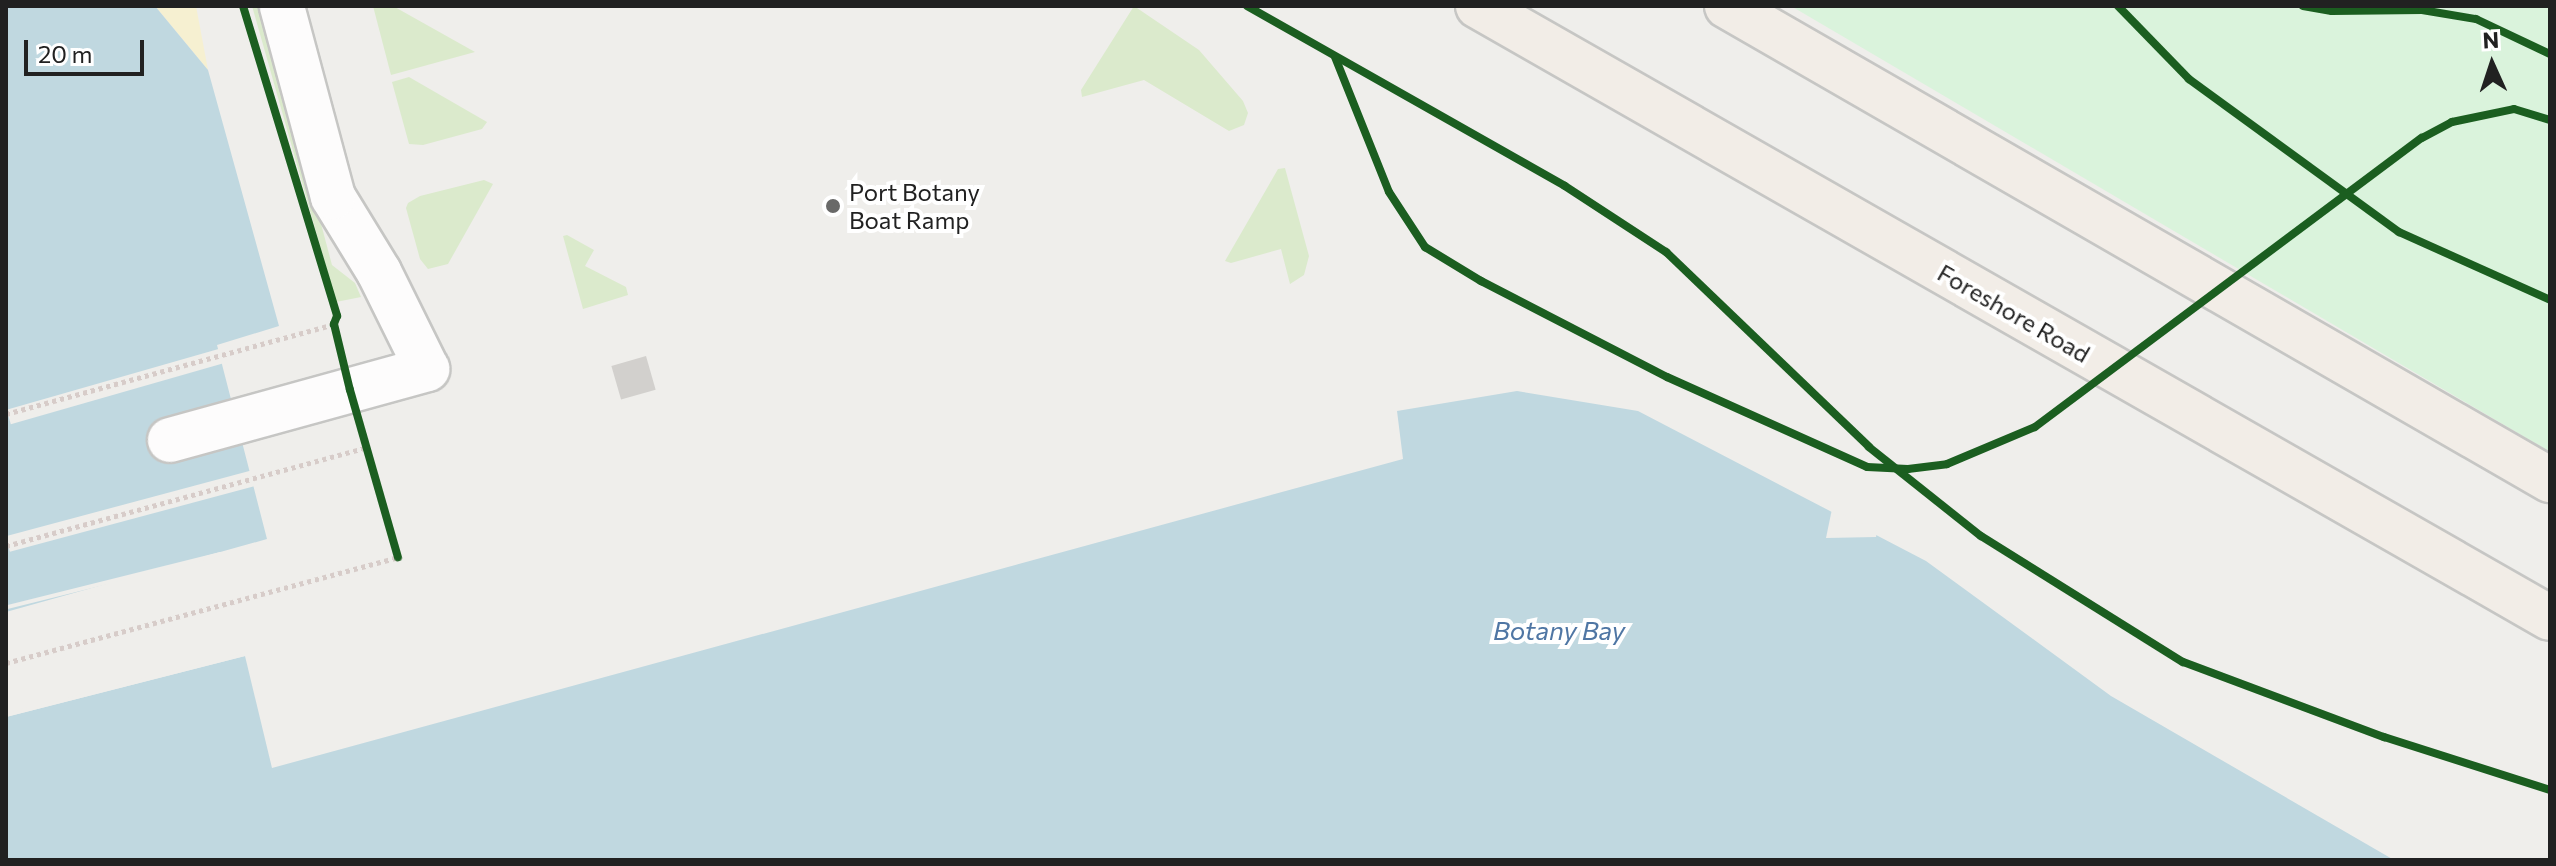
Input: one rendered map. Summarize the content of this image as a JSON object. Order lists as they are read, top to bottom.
{
  "streets": {
    "main road": ["Foreshore Road"]
  },
  "water": ["Botany Bay"],
  "places": ["Port Botany Boat Ramp"],
  "scale_bar": "20 m",
  "north": "top"
}
